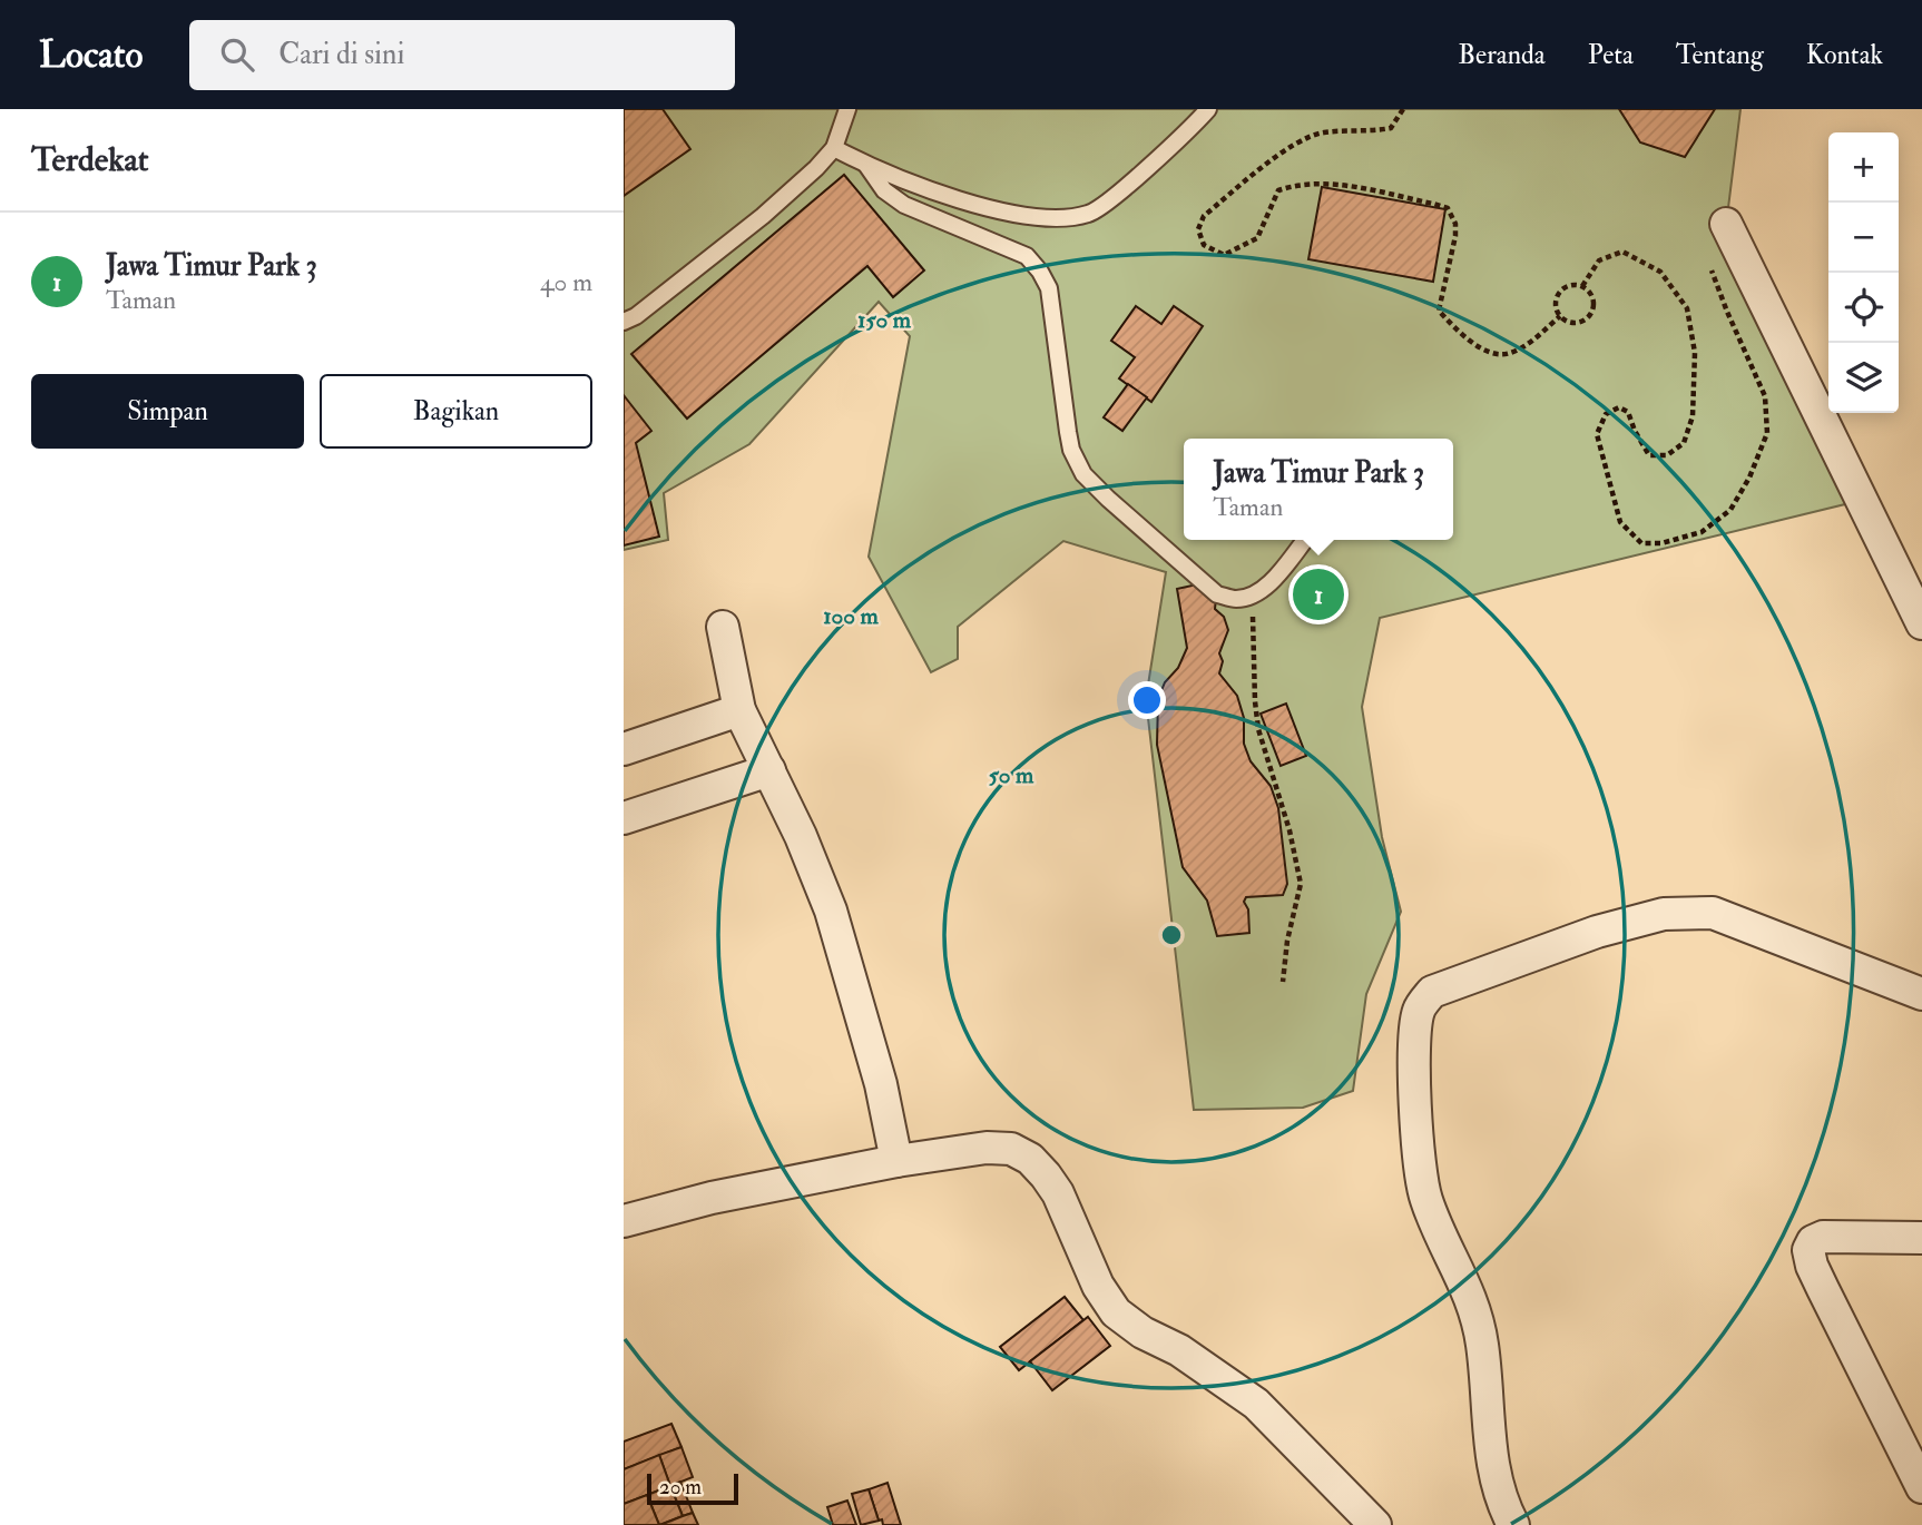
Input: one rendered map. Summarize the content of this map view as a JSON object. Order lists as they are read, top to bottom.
{
  "scale_bar": "20 m",
  "page": {
    "header": "Locato",
    "search": "Cari di sini",
    "nav": [
      "Beranda",
      "Peta",
      "Tentang",
      "Kontak"
    ],
    "heading": "Terdekat",
    "map_buttons": ["+", "−"],
    "list": [
      {
        "mark": "1",
        "name": "Jawa Timur Park 3",
        "note": "Taman",
        "value": "40 m"
      }
    ],
    "buttons": ["Simpan", "Bagikan"],
    "popup": ["Jawa Timur Park 3", "Taman"],
    "pins": "1",
    "scale": "20 m"
  },
  "rings": ["150 m", "100 m", "50 m"]
}
